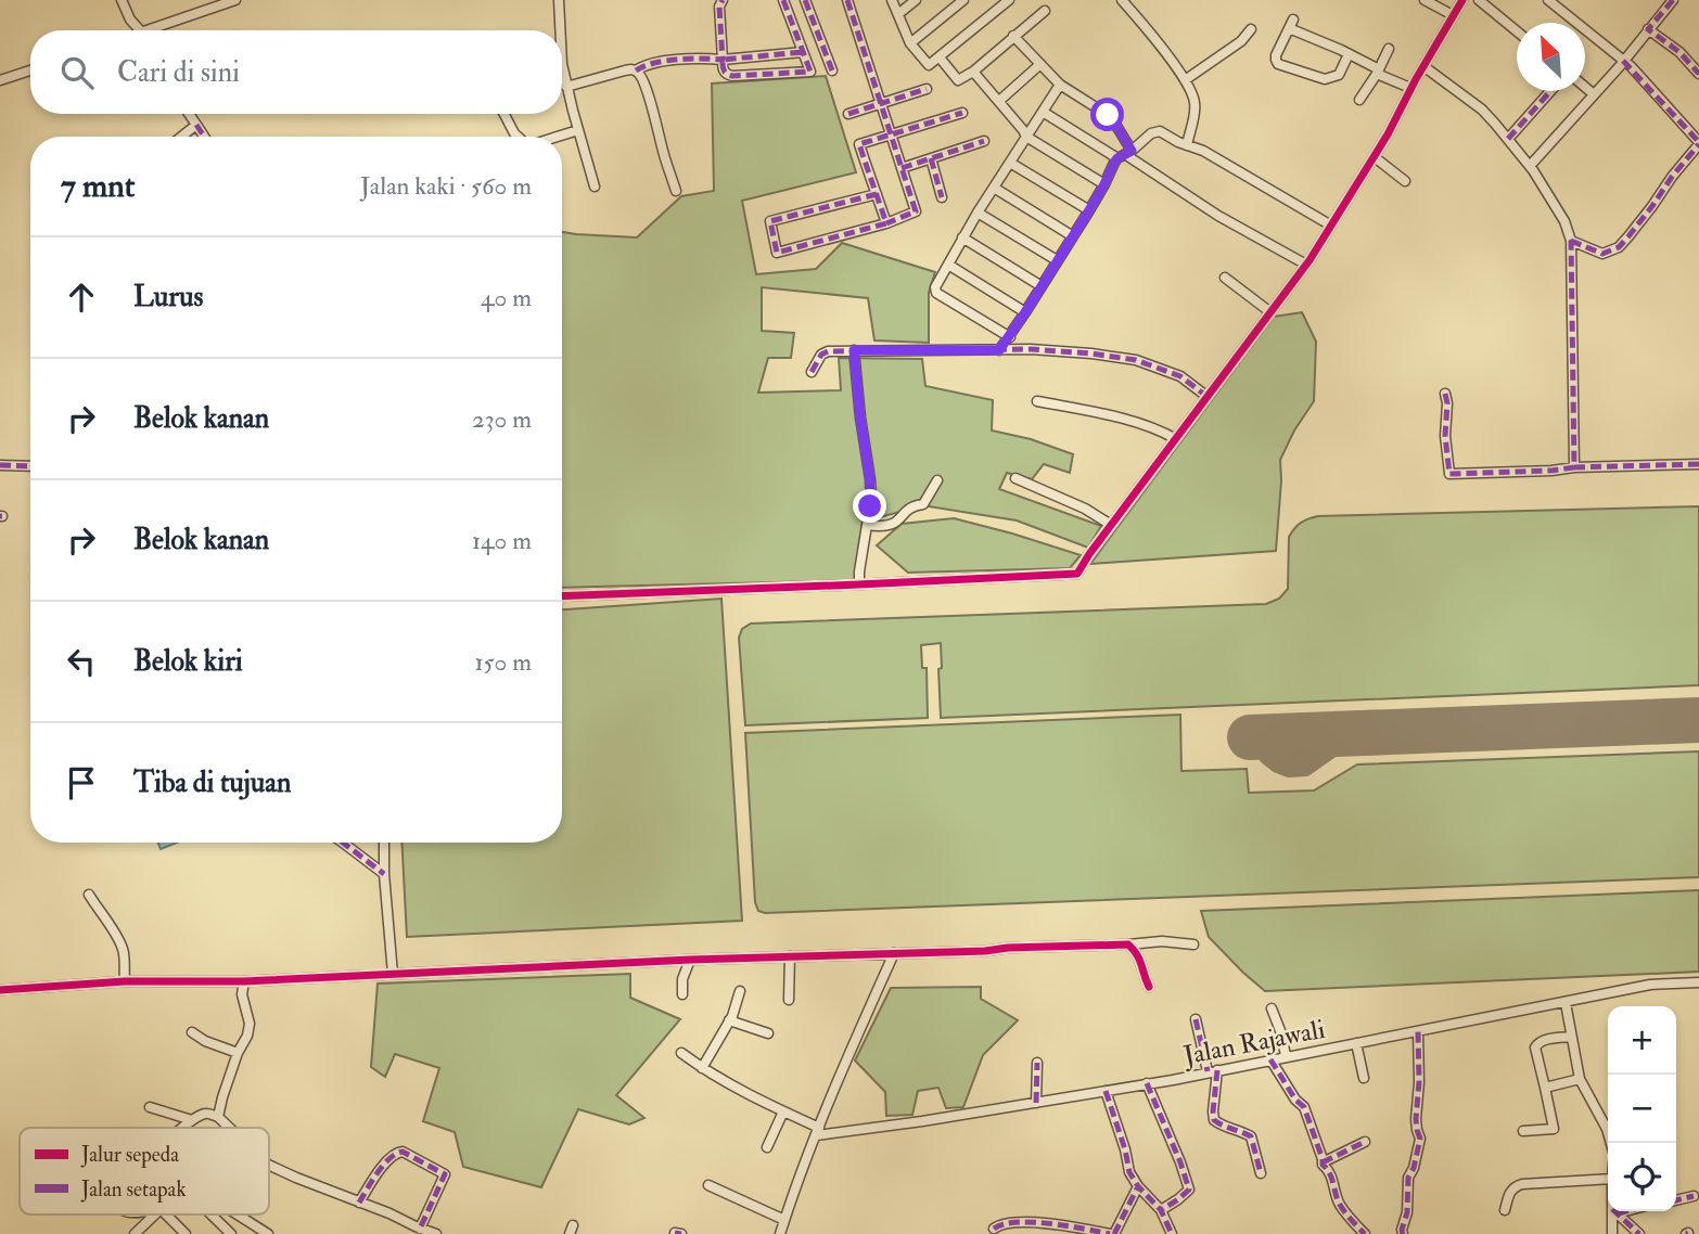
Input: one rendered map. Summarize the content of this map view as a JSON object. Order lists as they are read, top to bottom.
{
  "streets": {
    "street": ["Jalan Rajawali"]
  },
  "legend": ["Jalur sepeda", "Jalan setapak"],
  "north": "top left",
  "page": {
    "search": "Cari di sini",
    "heading": ["7 mnt", "Jalan kaki · 560 m"],
    "list": [
      ["Lurus", "40 m"],
      ["Belok kanan", "230 m"],
      ["Belok kanan", "140 m"],
      ["Belok kiri", "150 m"],
      "Tiba di tujuan"
    ],
    "map_buttons": ["+", "−"]
  }
}
